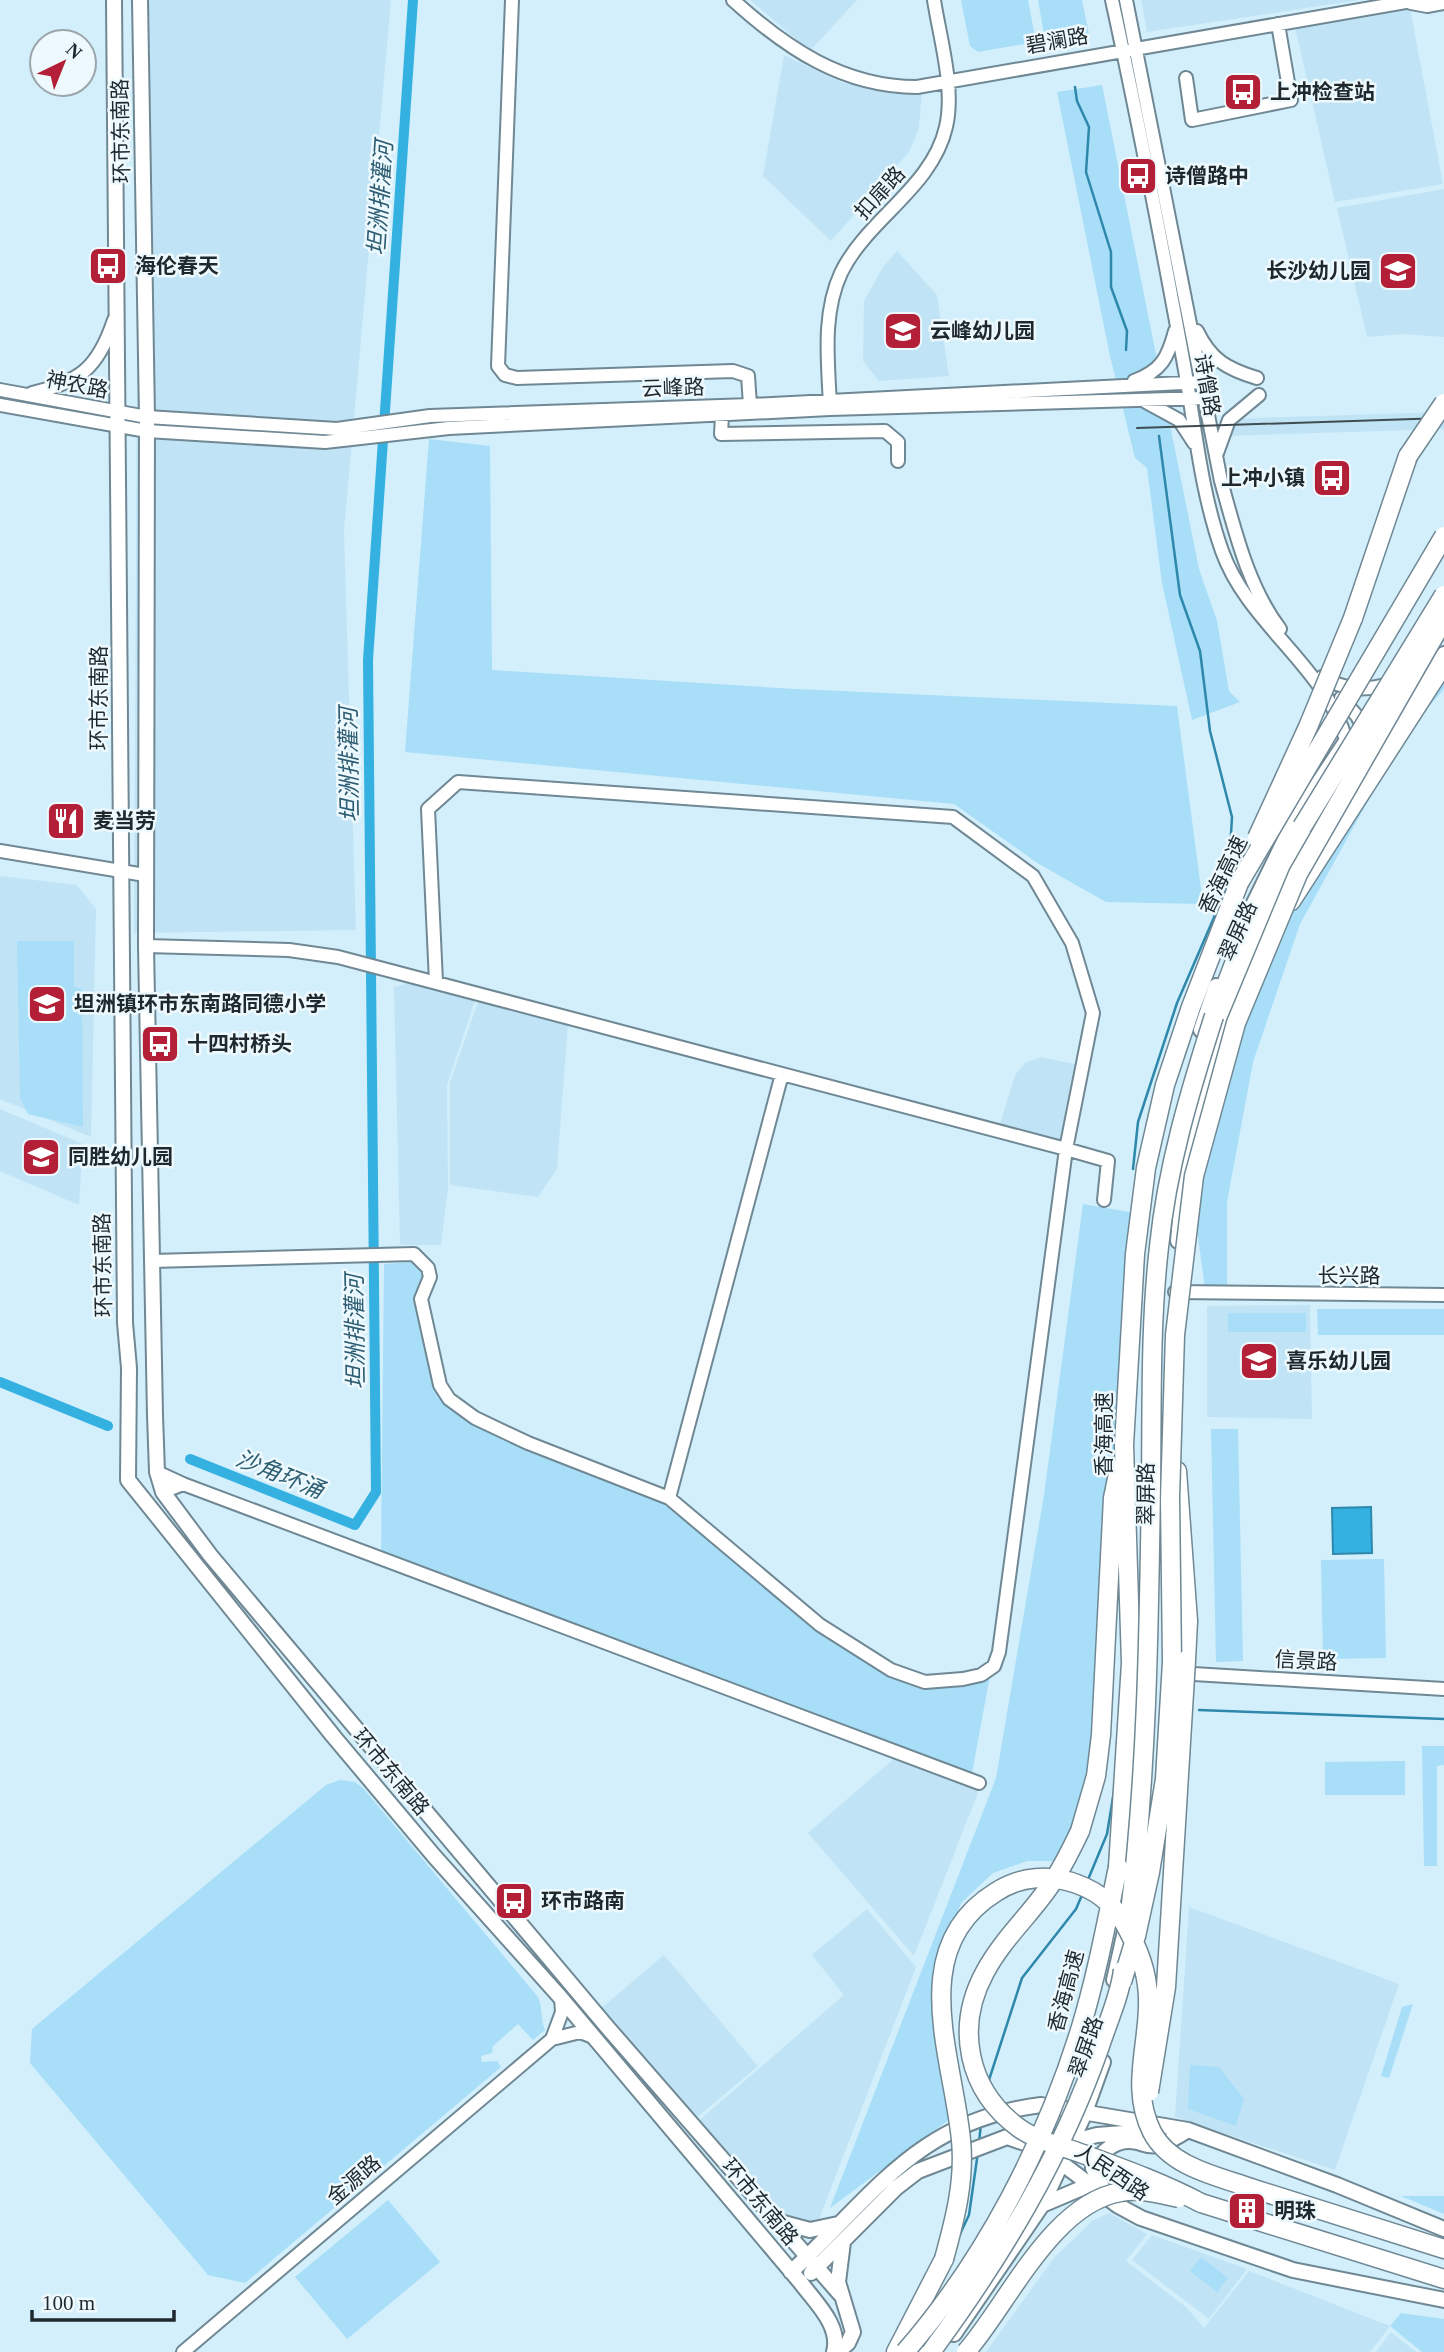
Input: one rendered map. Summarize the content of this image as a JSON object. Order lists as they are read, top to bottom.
{
  "streets": {
    "highway": ["香海高速"],
    "main road": ["环市东南路", "翠屏路", "人民西路"],
    "street": [
      "碧澜路",
      "扣扉路",
      "神农路",
      "诗僧路",
      "云峰路",
      "长兴路",
      "信景路",
      "金源路"
    ]
  },
  "crossings": [
    ["碧澜路", "扣扉路"],
    ["碧澜路", "诗僧路"],
    ["环市东南路", "神农路"],
    ["环市东南路", "云峰路"],
    ["环市东南路", "人民西路"],
    ["扣扉路", "云峰路"],
    ["神农路", "云峰路"],
    ["诗僧路", "云峰路"],
    ["诗僧路", "翠屏路"],
    ["翠屏路", "长兴路"],
    ["翠屏路", "信景路"],
    ["翠屏路", "人民西路"]
  ],
  "water": ["坦洲排灌河", "沙角环涌"],
  "places": {
    "bus stop": [
      "上冲检查站",
      "诗僧路中",
      "海伦春天",
      "上冲小镇",
      "十四村桥头",
      "环市路南"
    ],
    "school or university": [
      "长沙幼儿园",
      "云峰幼儿园",
      "坦洲镇环市东南路同德小学",
      "同胜幼儿园",
      "喜乐幼儿园"
    ],
    "restaurant": ["麦当劳"],
    "building": ["明珠"]
  },
  "scale_bar": "100 m",
  "north": "top right"
}
